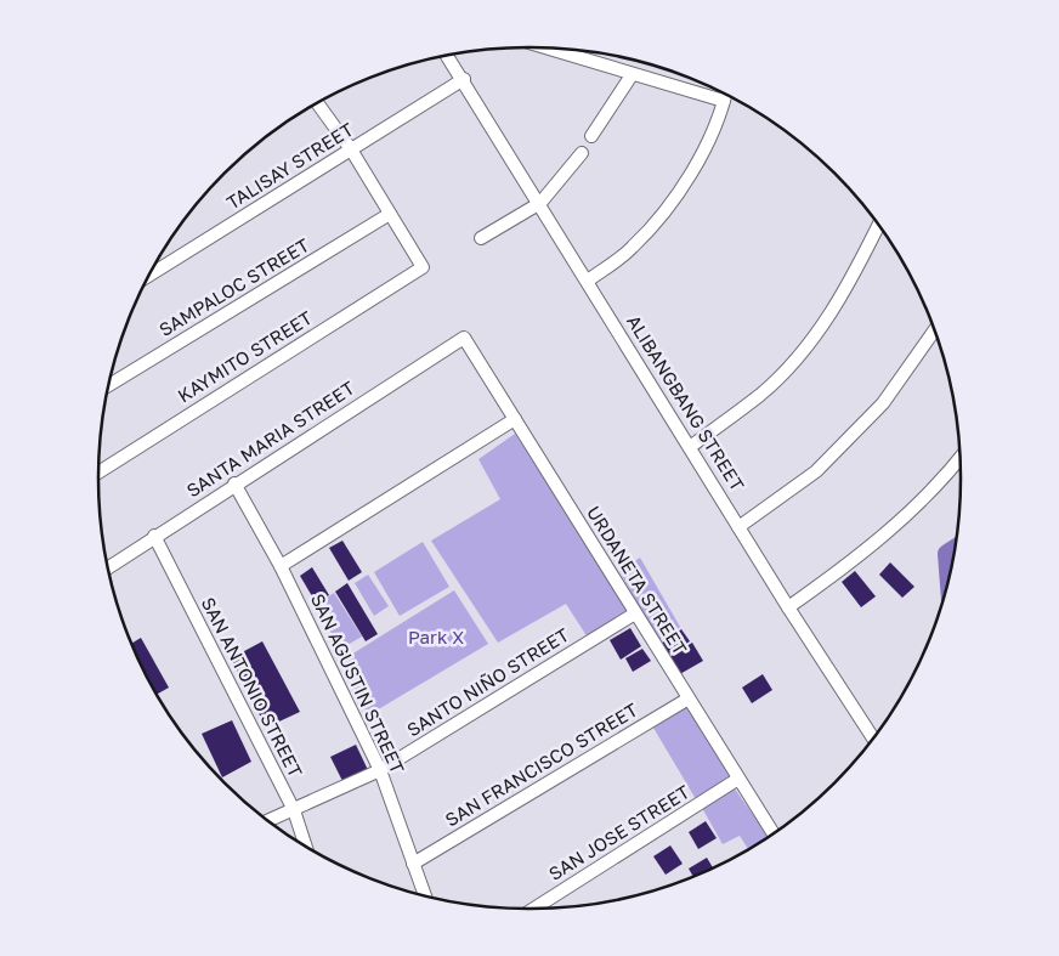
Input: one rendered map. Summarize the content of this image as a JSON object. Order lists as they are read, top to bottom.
{
  "streets": {
    "street": [
      "TALISAY STREET",
      "SAMPALOC STREET",
      "KAYMITO STREET",
      "ALIBANGBANG STREET",
      "SANTA MARIA STREET",
      "URDANETA STREET",
      "SANTO NIÑO STREET",
      "SAN AGUSTIN STREET",
      "SAN ANTONIO STREET",
      "SAN FRANCISCO STREET",
      "SAN JOSE STREET"
    ]
  },
  "crossings": [
    ["TALISAY STREET", "ALIBANGBANG STREET"],
    ["SAMPALOC STREET", "KAYMITO STREET"],
    ["SANTA MARIA STREET", "URDANETA STREET"],
    ["SANTA MARIA STREET", "SAN AGUSTIN STREET"],
    ["SANTA MARIA STREET", "SAN ANTONIO STREET"],
    ["URDANETA STREET", "SANTO NIÑO STREET"],
    ["URDANETA STREET", "SAN FRANCISCO STREET"],
    ["URDANETA STREET", "SAN JOSE STREET"],
    ["SANTO NIÑO STREET", "SAN AGUSTIN STREET"],
    ["SANTO NIÑO STREET", "SAN ANTONIO STREET"],
    ["SAN AGUSTIN STREET", "SAN FRANCISCO STREET"]
  ],
  "parks": ["Park X"]
}
